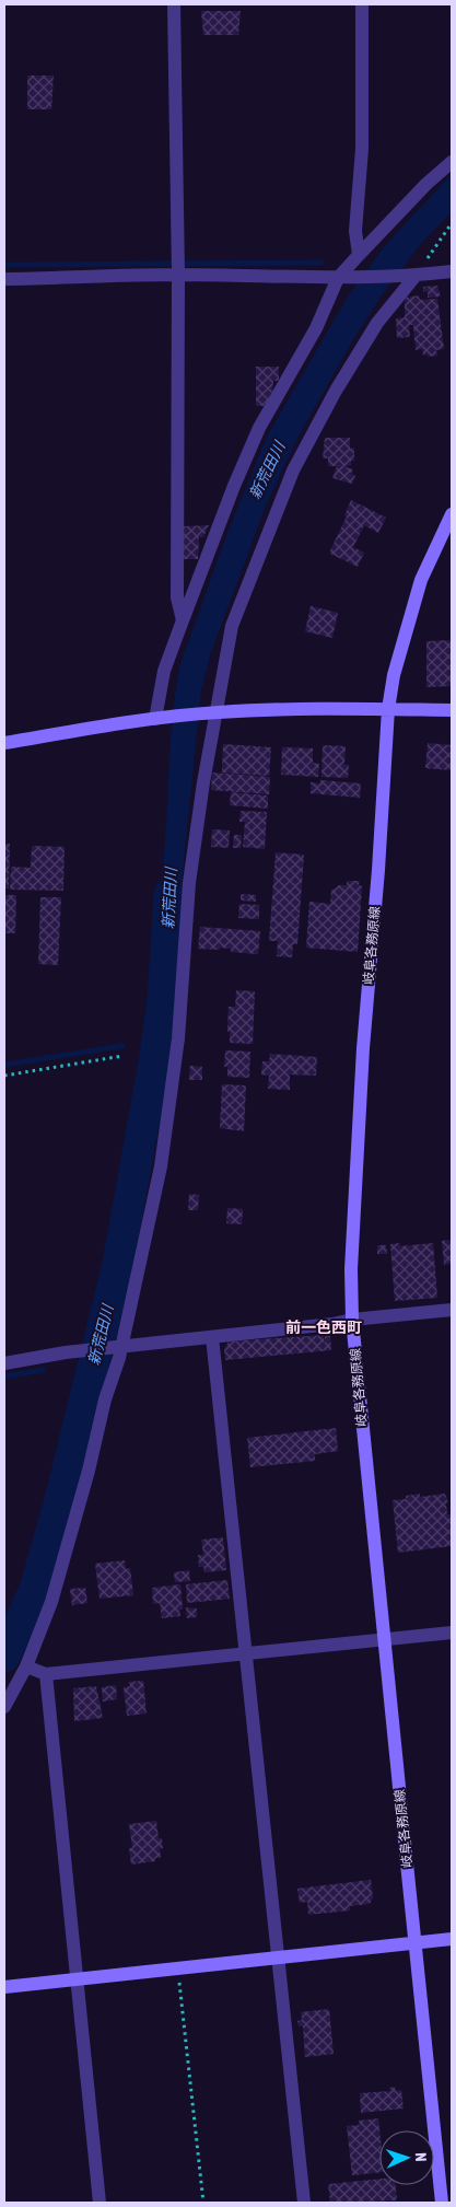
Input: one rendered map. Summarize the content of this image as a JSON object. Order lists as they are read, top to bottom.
{
  "streets": {
    "main road": ["岐阜各務原線"]
  },
  "districts": ["前一色西町"],
  "water": ["新荒田川"],
  "north": "right"
}
